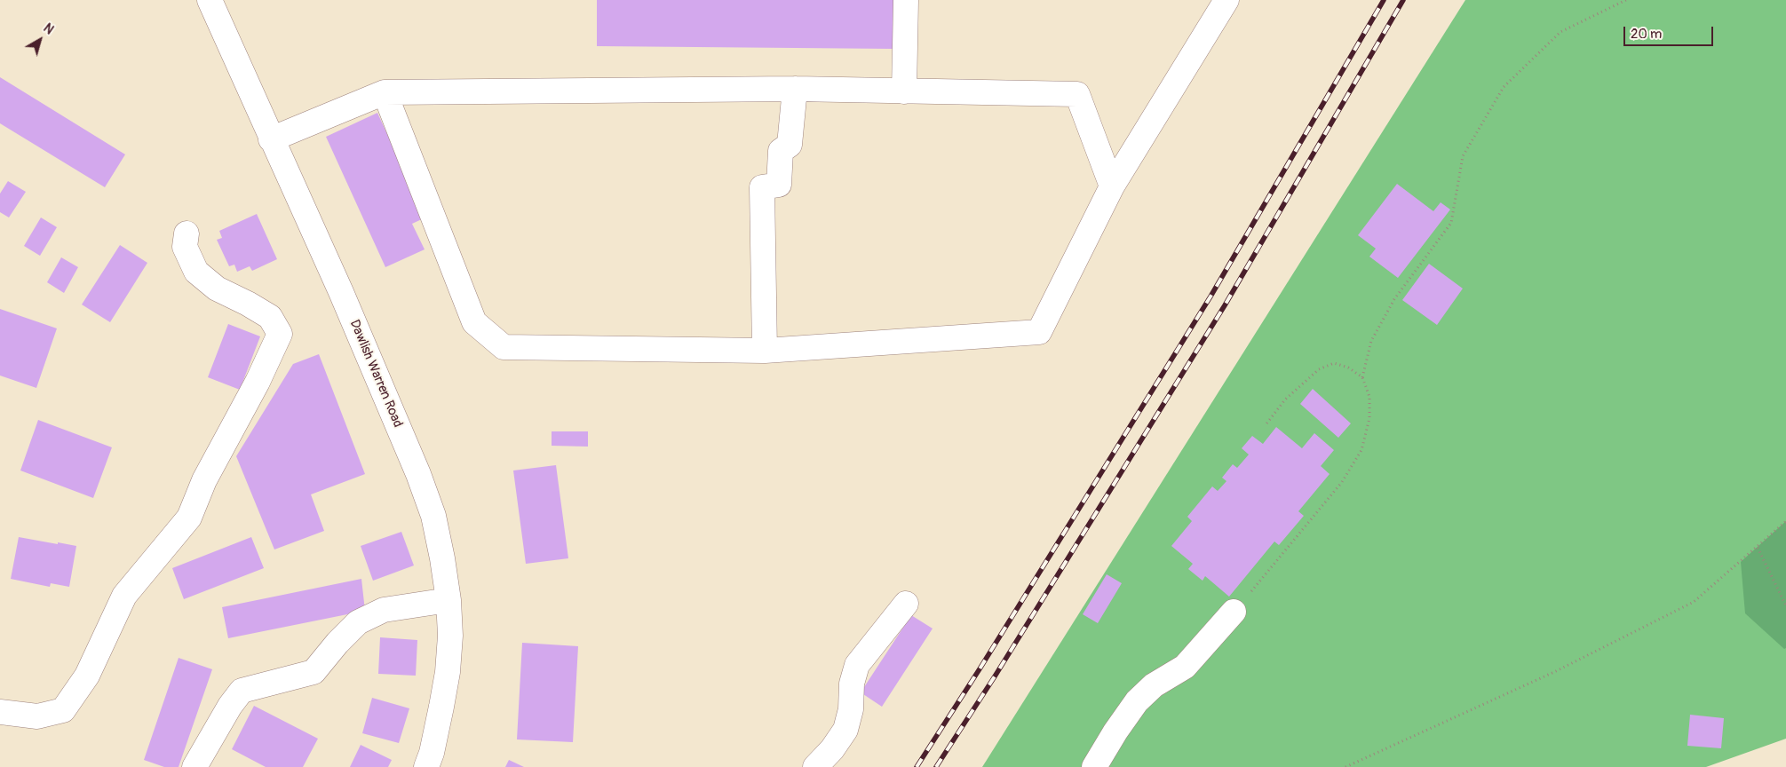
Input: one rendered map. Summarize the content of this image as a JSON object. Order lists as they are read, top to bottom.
{
  "streets": {
    "street": ["Dawlish Warren Road"]
  },
  "scale_bar": "20 m",
  "north": "top right"
}
